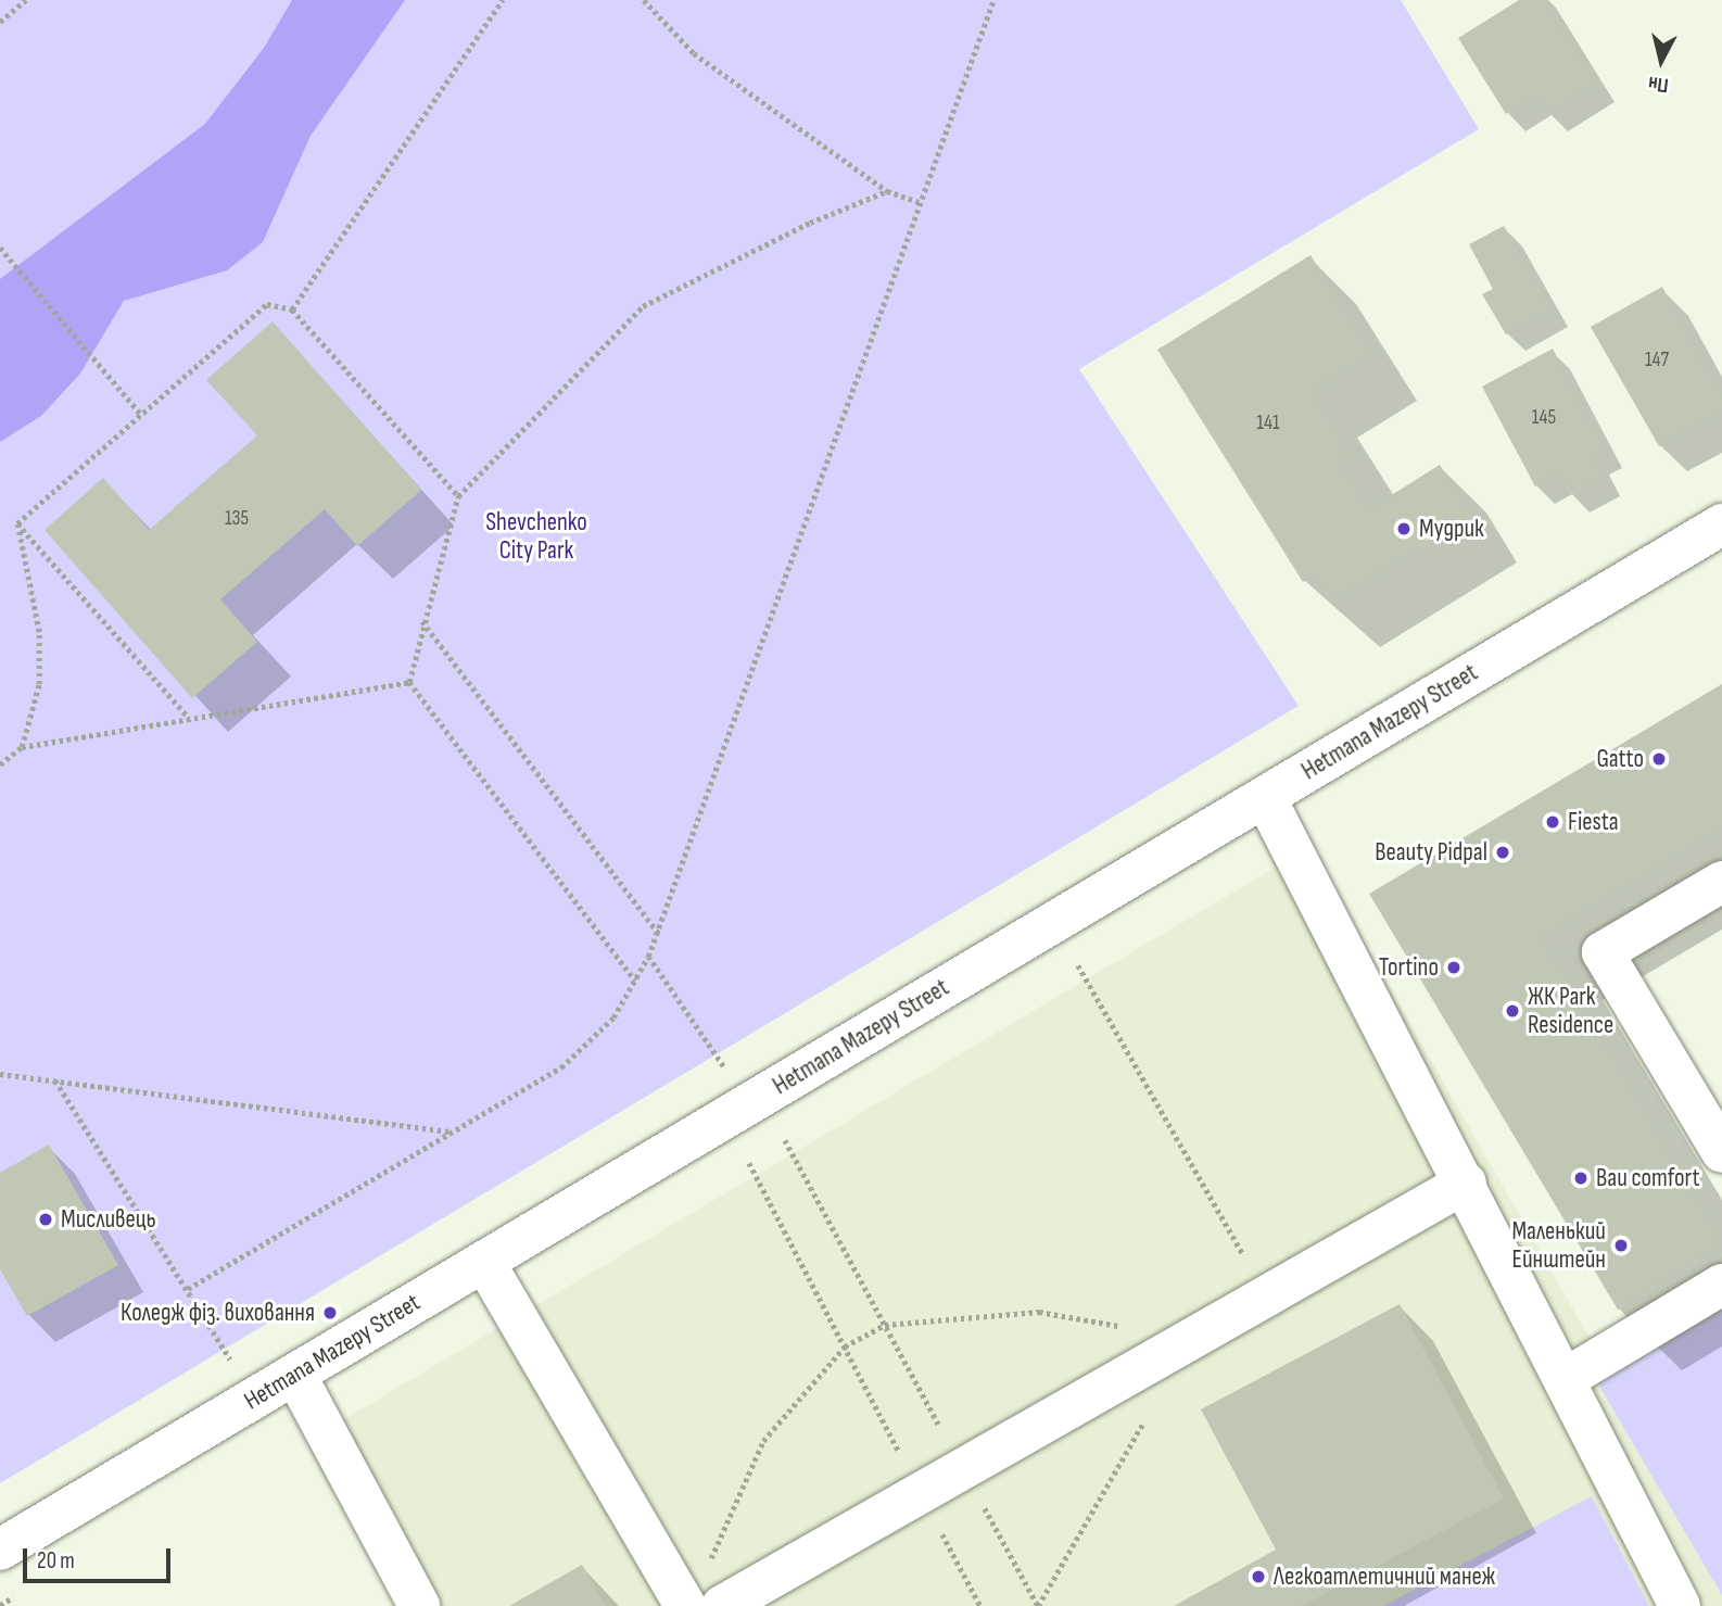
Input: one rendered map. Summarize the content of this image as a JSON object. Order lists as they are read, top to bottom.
{
  "streets": {
    "main road": ["Hetmana Mazepy Street"]
  },
  "parks": ["Shevchenko City Park"],
  "places": [
    "Мудрик",
    "Gatto",
    "Fiesta",
    "Beauty Pidpal",
    "Tortino",
    "ЖК Park Residence",
    "Bau comfort",
    "Мисливець",
    "Маленький Ейнштейн",
    "Коледж фіз. виховання",
    "Легкоатлетичний манеж"
  ],
  "house_numbers": [
    "147",
    "145",
    "141",
    "135"
  ],
  "scale_bar": "20 m",
  "north": "bottom"
}
